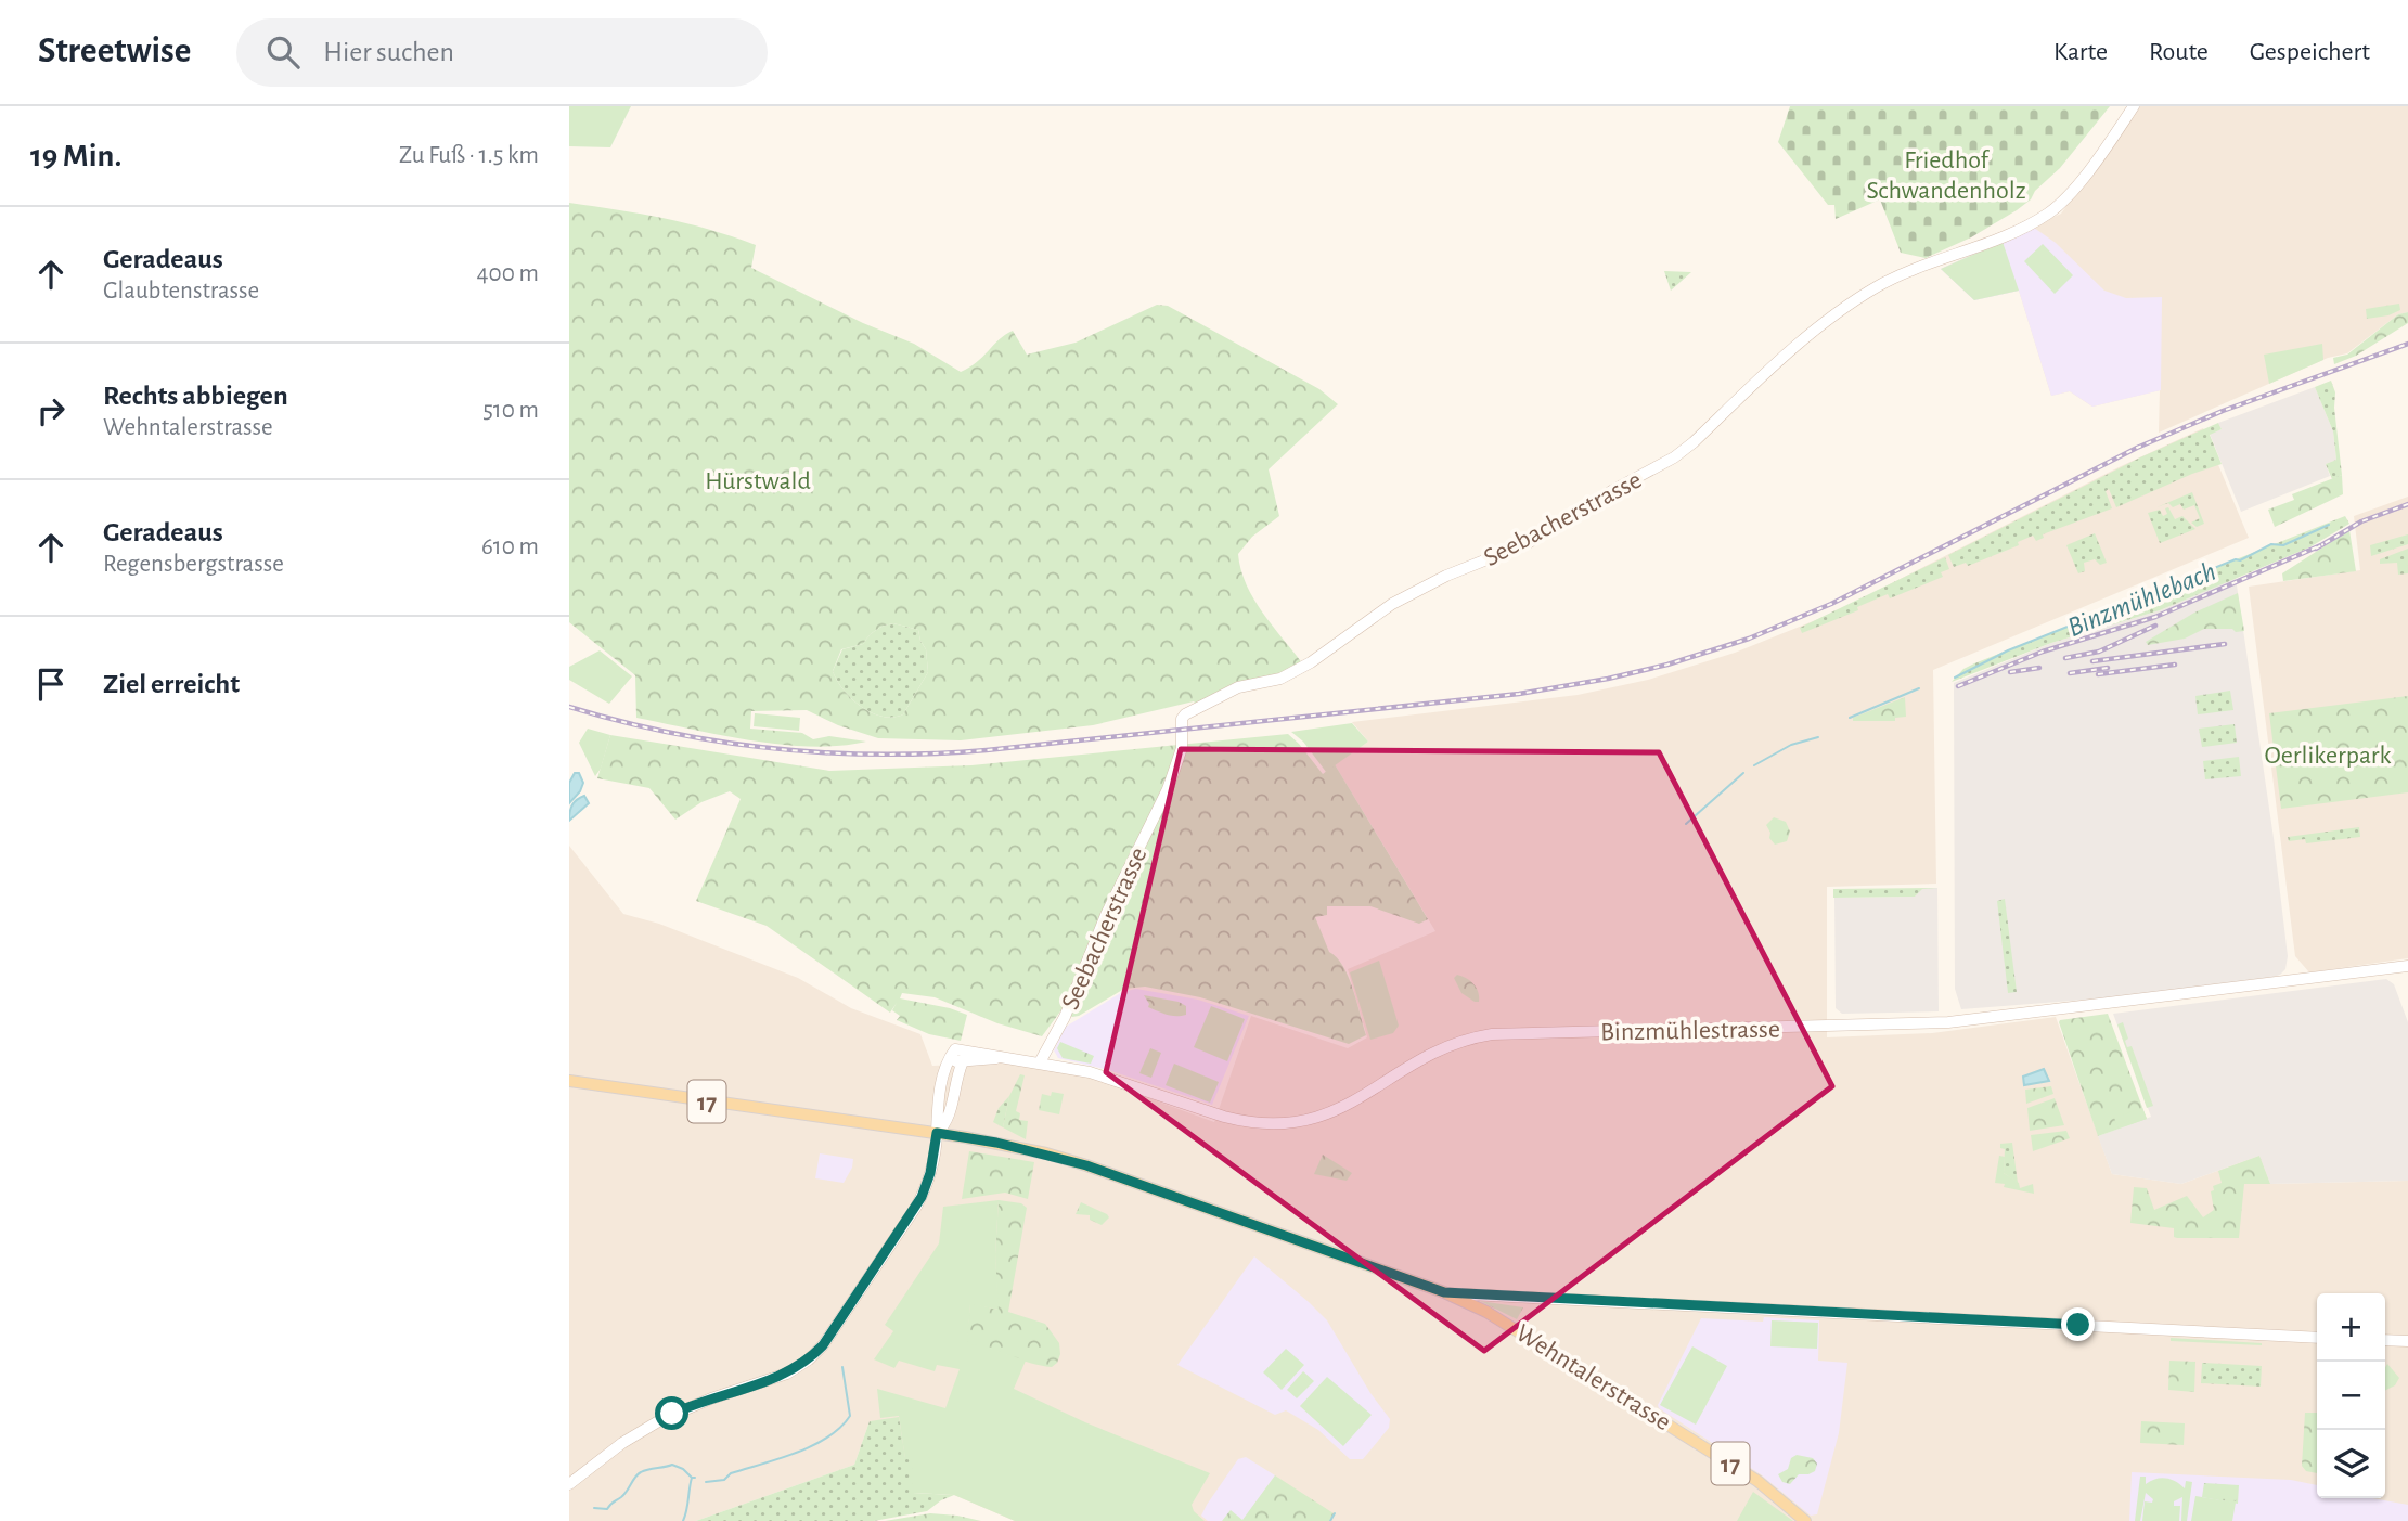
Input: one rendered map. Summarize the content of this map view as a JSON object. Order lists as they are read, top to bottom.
{
  "streets": {
    "main road": ["17", "Wehntalerstrasse"],
    "street": ["Seebacherstrasse", "Binzmühlestrasse"]
  },
  "crossings": [
    ["Seebacherstrasse", "Binzmühlestrasse"]
  ],
  "water": ["Binzmühlebach"],
  "parks": ["Friedhof Schwandenholz", "Hürstwald", "Oerlikerpark"],
  "page": {
    "header": "Streetwise",
    "search": "Hier suchen",
    "nav": ["Karte", "Route", "Gespeichert"],
    "heading": ["19 Min.", "Zu Fuß · 1.5 km"],
    "list": [
      ["Geradeaus", "Glaubtenstrasse", "400 m"],
      ["Rechts abbiegen", "Wehntalerstrasse", "510 m"],
      ["Geradeaus", "Regensbergstrasse", "610 m"],
      "Ziel erreicht"
    ],
    "map_buttons": ["+", "−"]
  }
}
